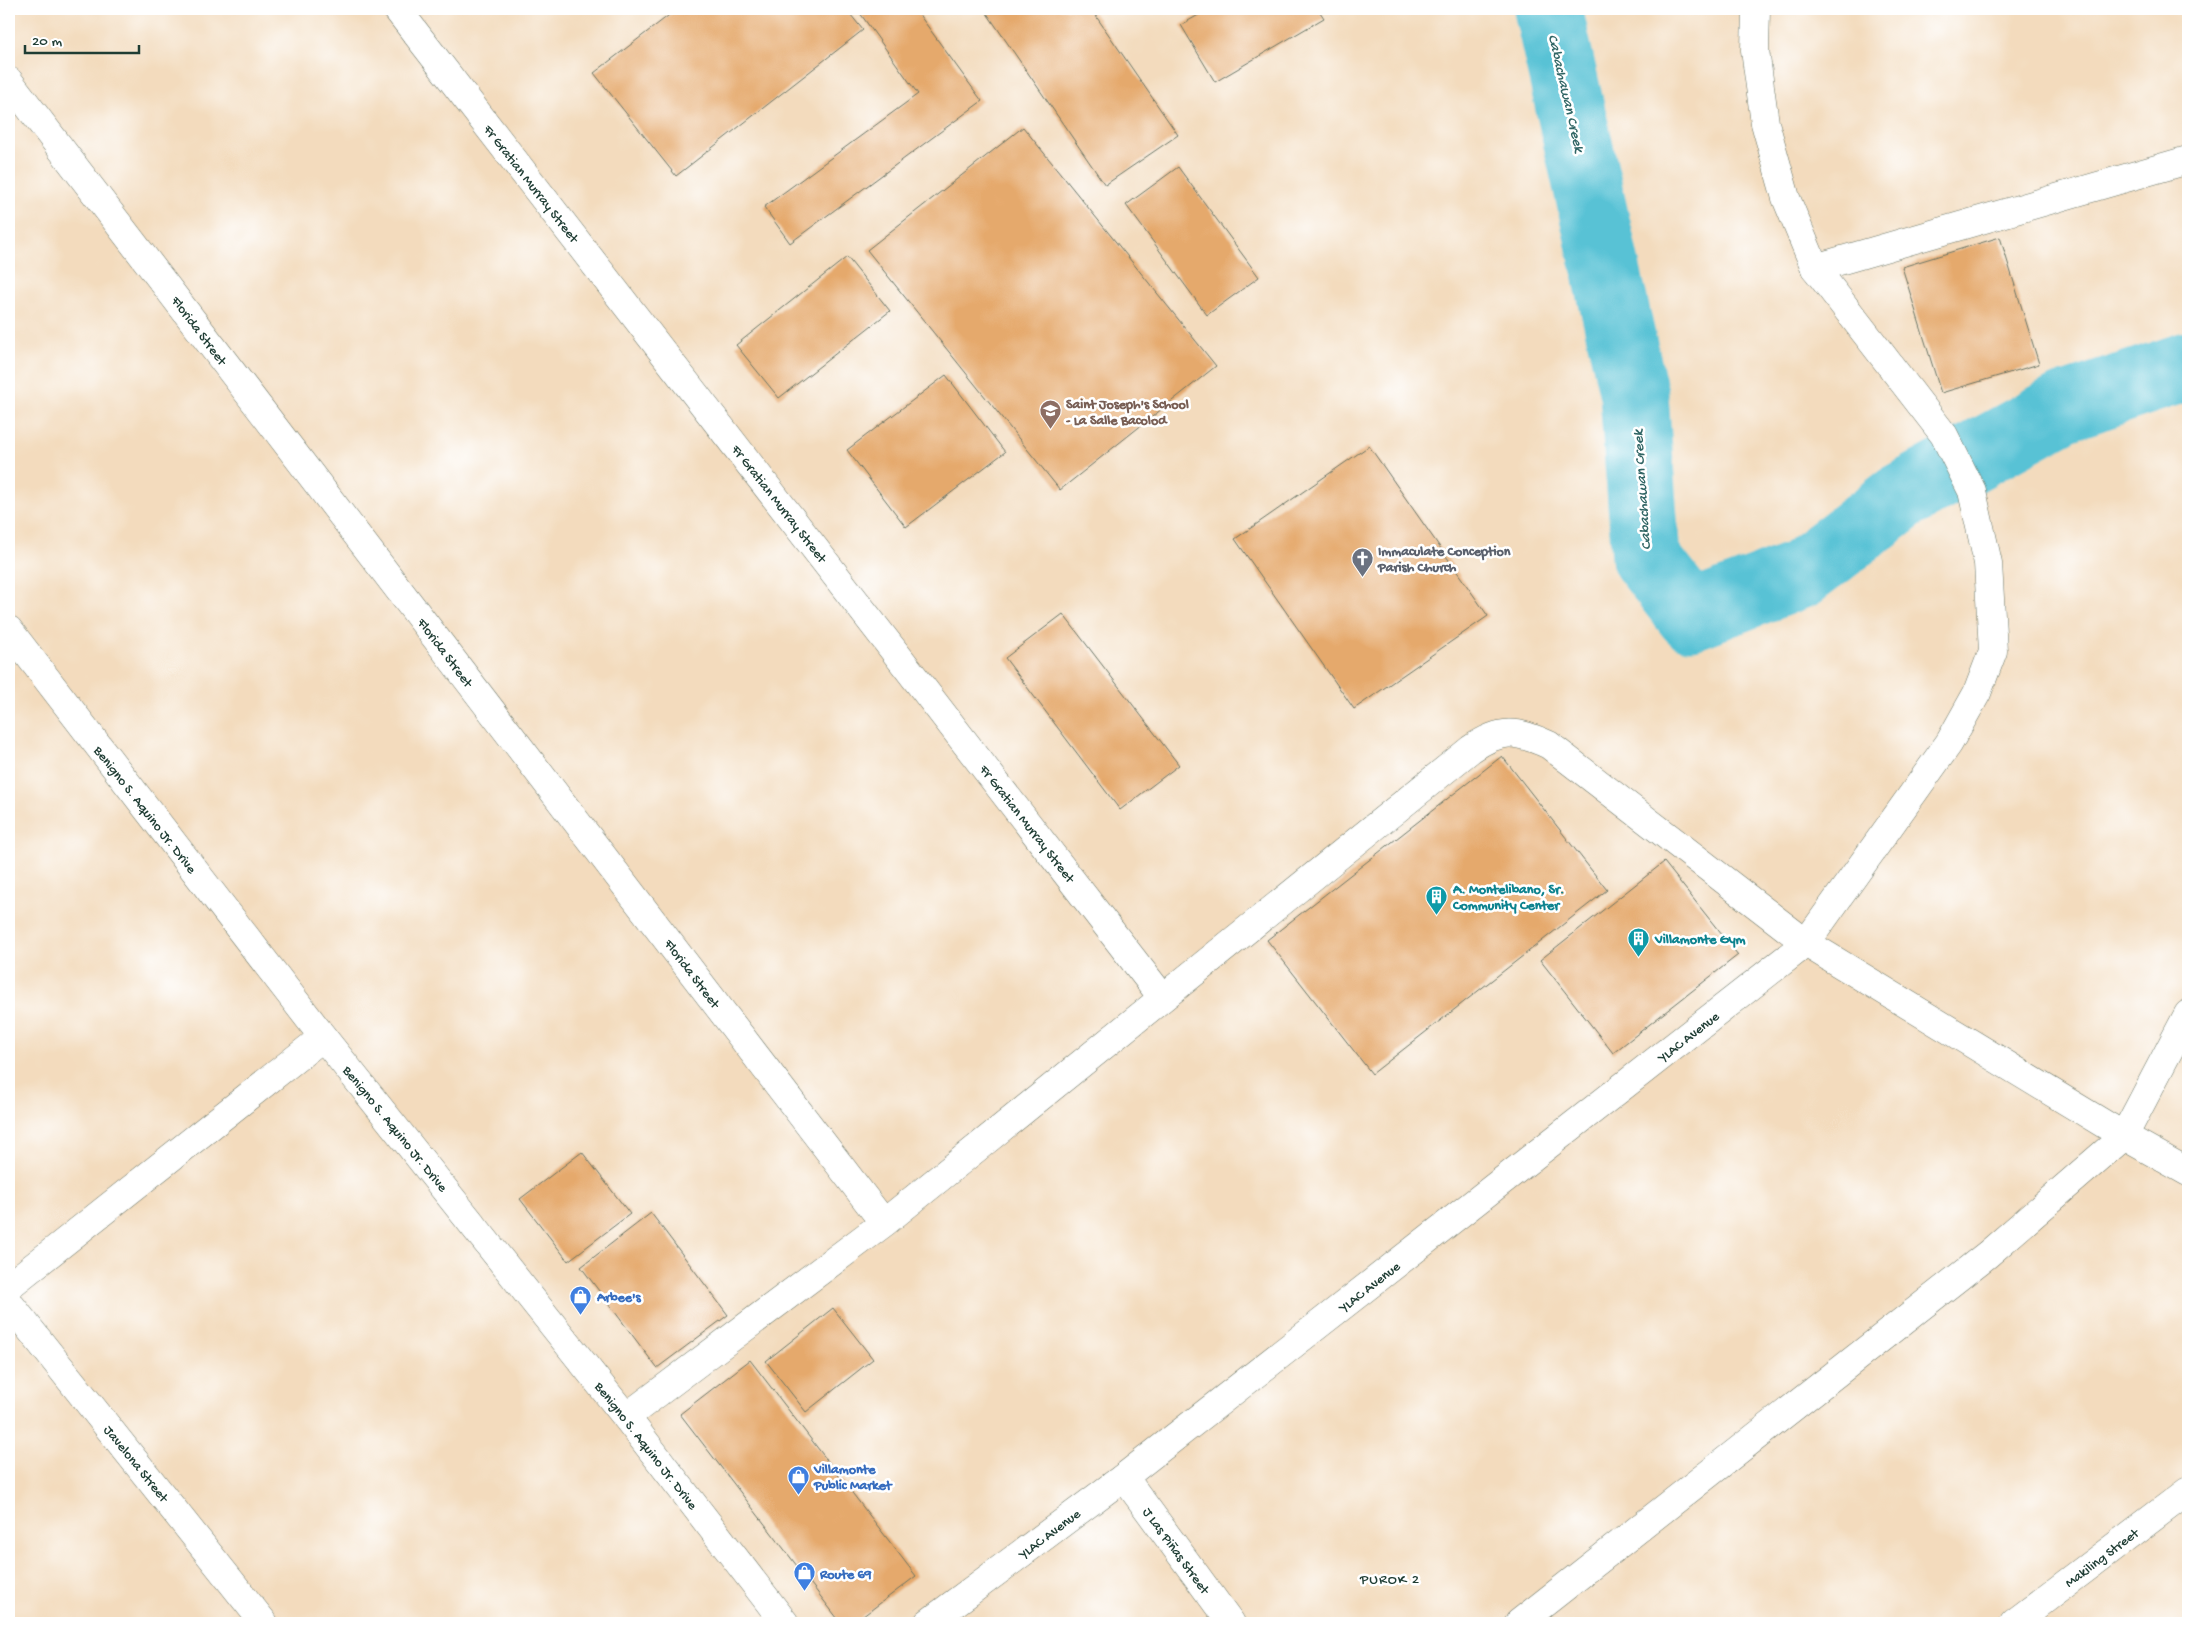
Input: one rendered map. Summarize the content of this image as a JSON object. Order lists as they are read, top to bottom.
{
  "streets": {
    "street": [
      "Fr Gratian Murray Street",
      "Florida Street",
      "Benigno S. Aquino Jr. Drive",
      "YLAC Avenue",
      "Javelona Street",
      "J Las Piñas Street",
      "Makiling Street"
    ]
  },
  "crossings": [
    ["YLAC Avenue", "J Las Piñas Street"]
  ],
  "districts": ["PUROK 2"],
  "water": ["Cabachawan Creek"],
  "places": {
    "school or university": ["Saint Joseph's School - La Salle Bacolod"],
    "church": ["Immaculate Conception Parish Church"],
    "building": ["A. Montelibano, Sr. Community Center", "Villamonte Gym"],
    "shop": ["Arbee's", "Villamonte Public Market", "Route 69"]
  },
  "scale_bar": "20 m"
}
